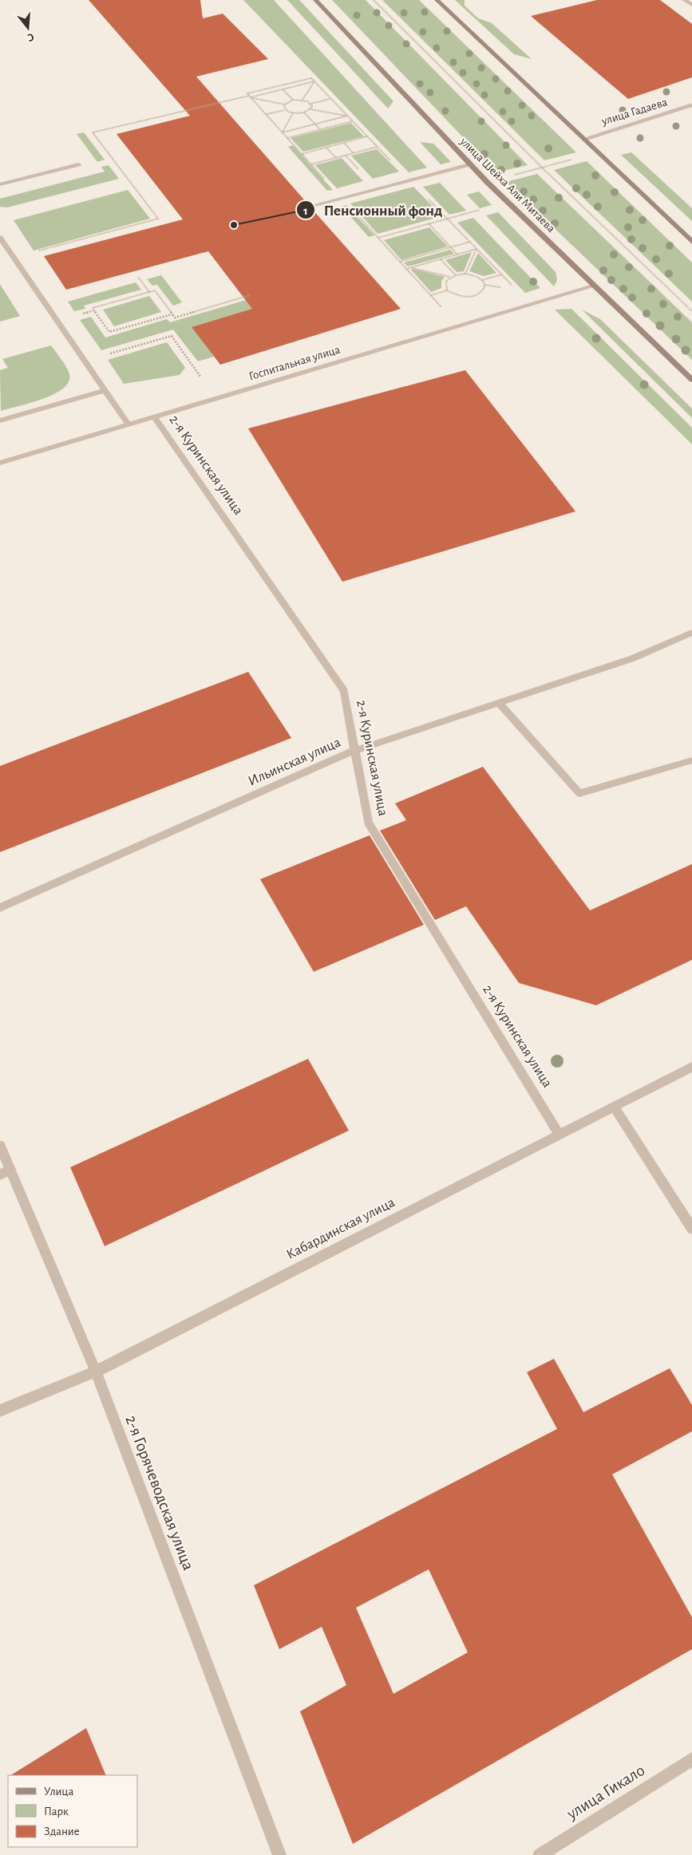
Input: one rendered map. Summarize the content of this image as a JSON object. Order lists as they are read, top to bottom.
{
  "streets": {
    "main road": ["улица Шейха Али Митаева"],
    "street": [
      "улица Гадаева",
      "Госпитальная улица",
      "2-я Куринская улица",
      "Ильинская улица",
      "Кабардинская улица",
      "2-я Горячеводская улица",
      "улица Гикало"
    ]
  },
  "crossings": [
    ["улица Шейха Али Митаева", "Госпитальная улица"],
    ["Госпитальная улица", "2-я Куринская улица"],
    ["2-я Куринская улица", "Ильинская улица"],
    ["2-я Куринская улица", "Кабардинская улица"],
    ["Кабардинская улица", "2-я Горячеводская улица"]
  ],
  "places": ["Пенсионный фонд"],
  "legend": ["Улица", "Парк", "Здание"],
  "north": "bottom"
}
